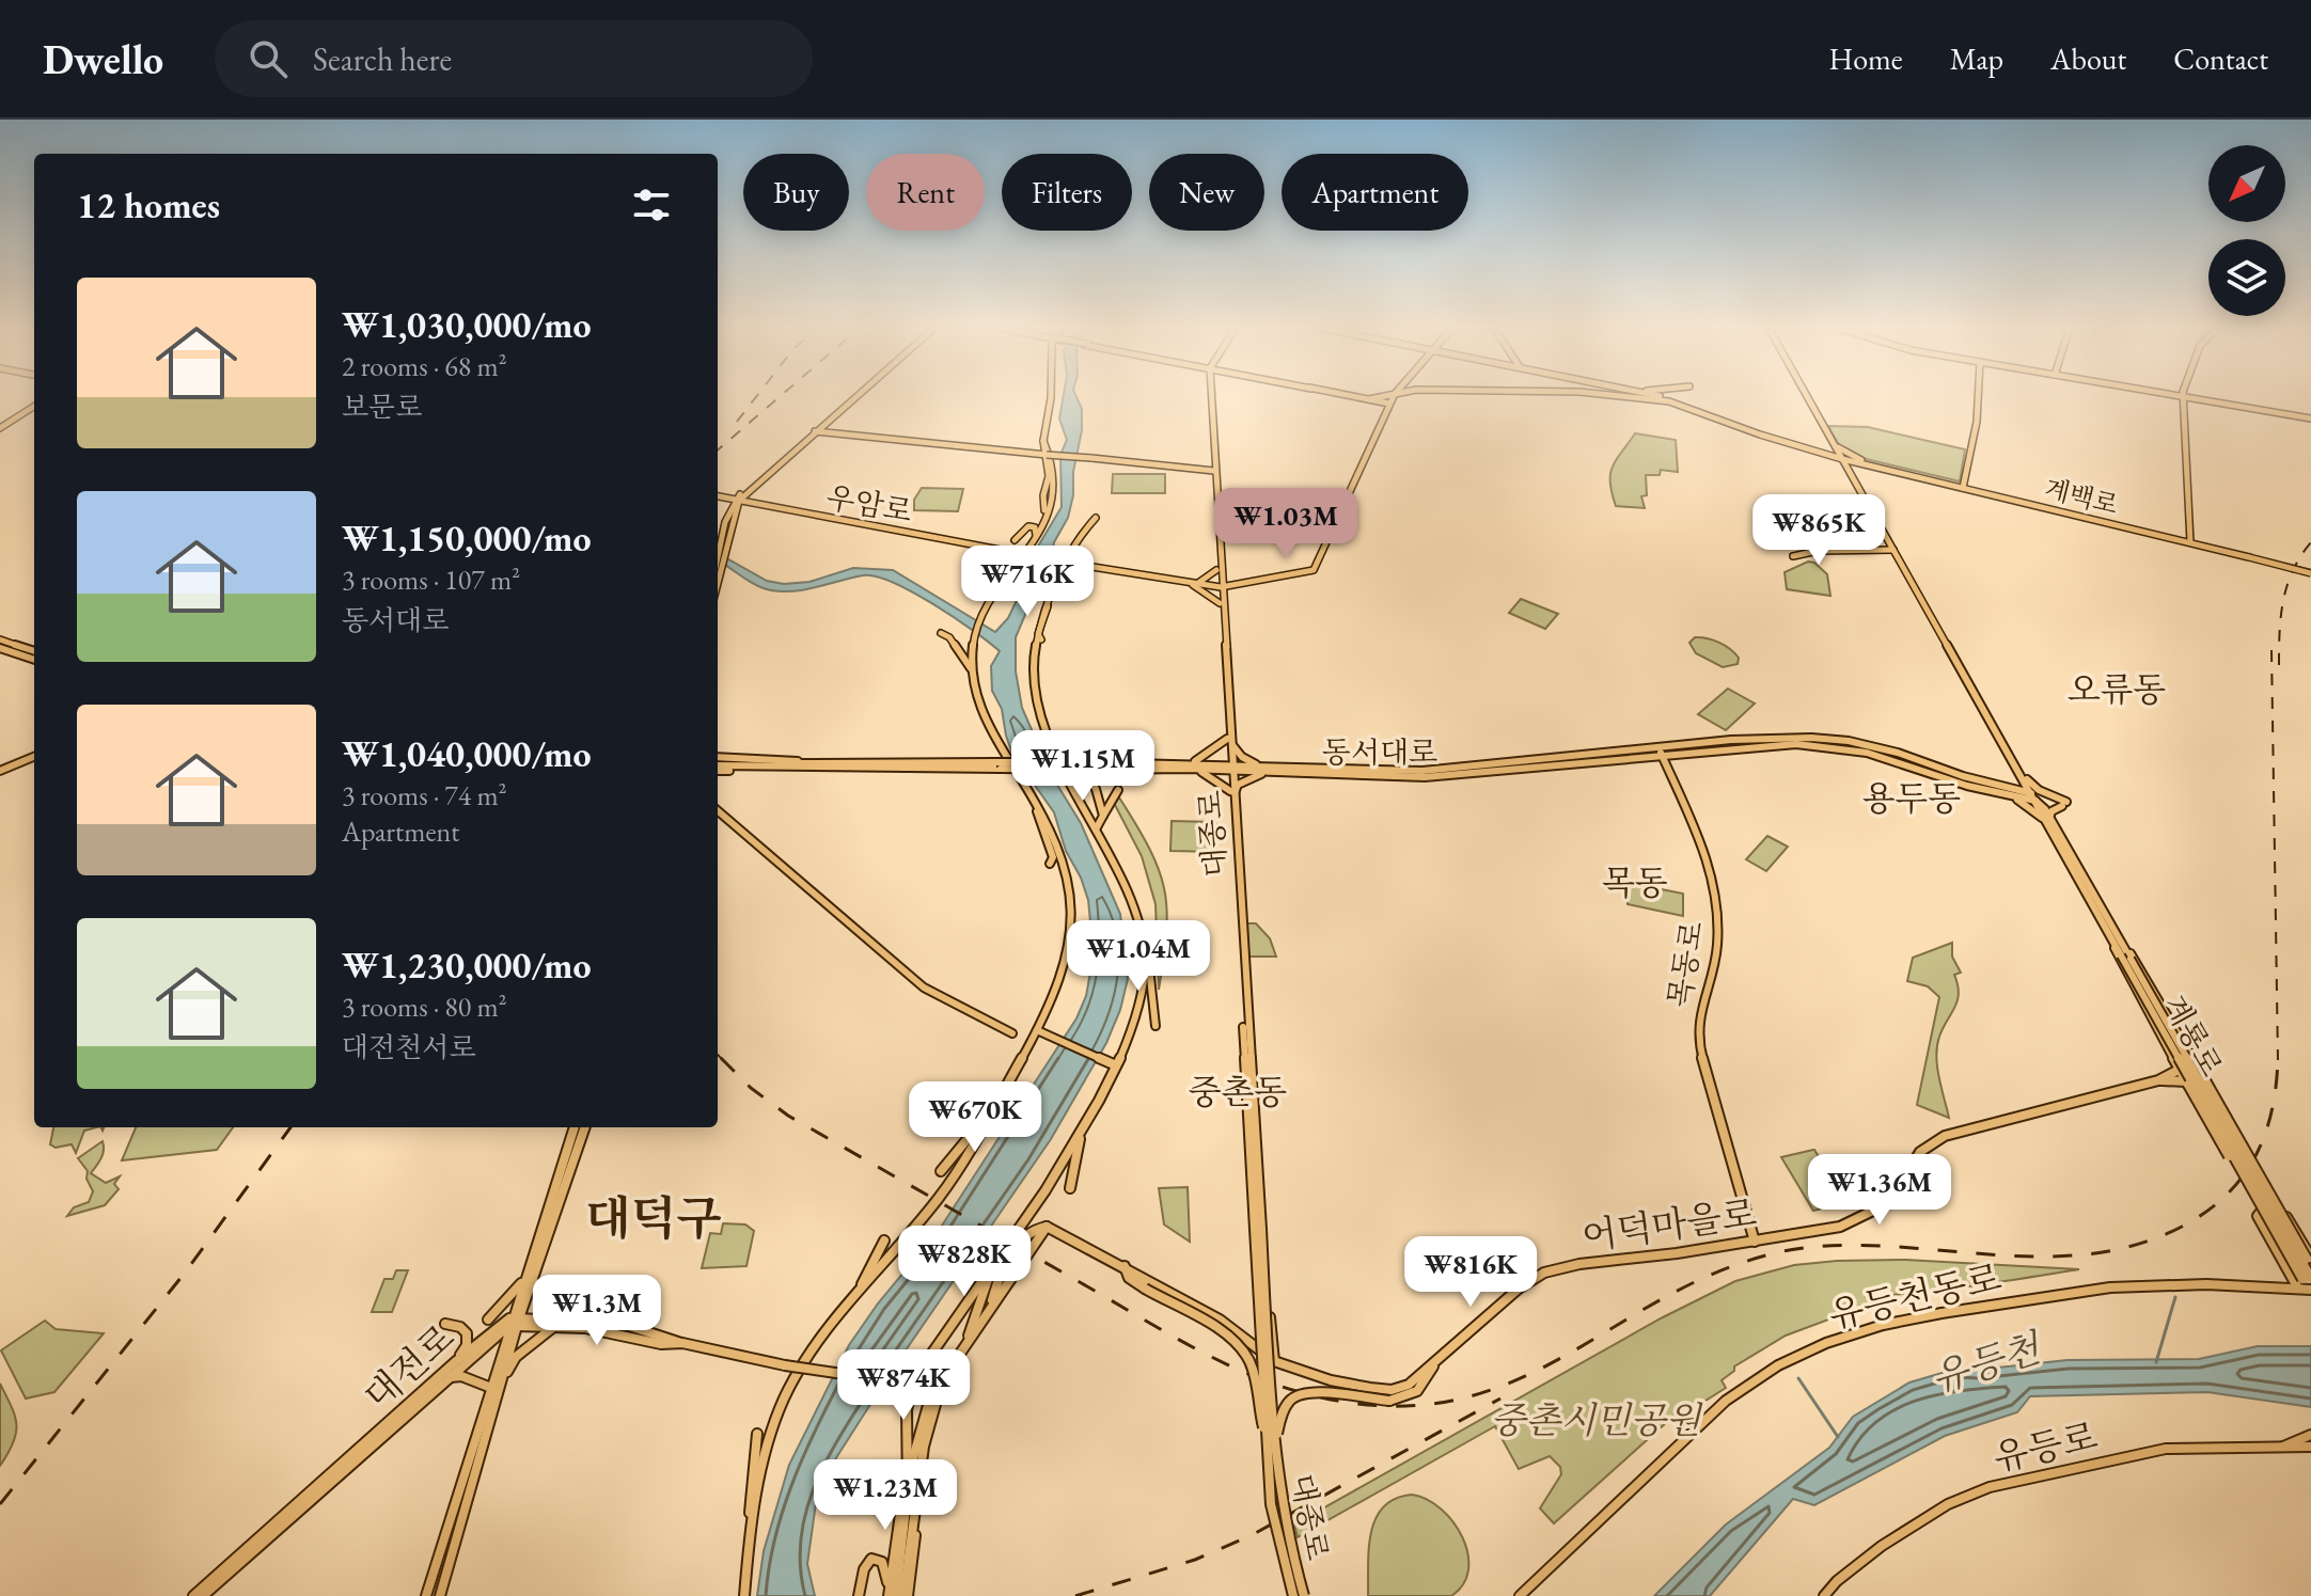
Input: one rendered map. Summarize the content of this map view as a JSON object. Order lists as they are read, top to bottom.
{
  "streets": {
    "main road": [
      "계백로",
      "우암로",
      "동서대로",
      "대종로",
      "목동로",
      "계룡로",
      "어덕마을로",
      "유등천동로",
      "대전로",
      "유등로"
    ]
  },
  "crossings": [
    ["계백로", "계룡로"],
    ["우암로", "대종로"],
    ["동서대로", "대종로"],
    ["동서대로", "목동로"],
    ["동서대로", "계룡로"],
    ["목동로", "어덕마을로"],
    ["계룡로", "유등천동로"]
  ],
  "districts": [
    "오류동",
    "용두동",
    "목동",
    "중촌동",
    "대덕구"
  ],
  "water": ["유등천"],
  "parks": ["중촌시민공원"],
  "north": "bottom left",
  "page": {
    "header": "Dwello",
    "search": "Search here",
    "nav": [
      "Home",
      "Map",
      "About",
      "Contact"
    ],
    "chip": [
      "Buy",
      "Rent",
      "Filters",
      "New",
      "Apartment"
    ],
    "heading": "12 homes",
    "list": [
      {
        "name": "₩1,030,000/mo",
        "note": "2 rooms · 68 m² · 보문로"
      },
      {
        "name": "₩1,150,000/mo",
        "note": "3 rooms · 107 m² · 동서대로"
      },
      {
        "name": "₩1,040,000/mo",
        "note": "3 rooms · 74 m² · Apartment"
      },
      {
        "name": "₩1,230,000/mo",
        "note": "3 rooms · 80 m² · 대전천서로"
      }
    ],
    "price": [
      "₩1.03M",
      "₩865K",
      "₩716K",
      "₩1.15M",
      "₩1.04M",
      "₩670K",
      "₩1.36M",
      "₩828K",
      "₩816K",
      "₩1.3M",
      "₩874K",
      "₩1.23M"
    ]
  }
}
